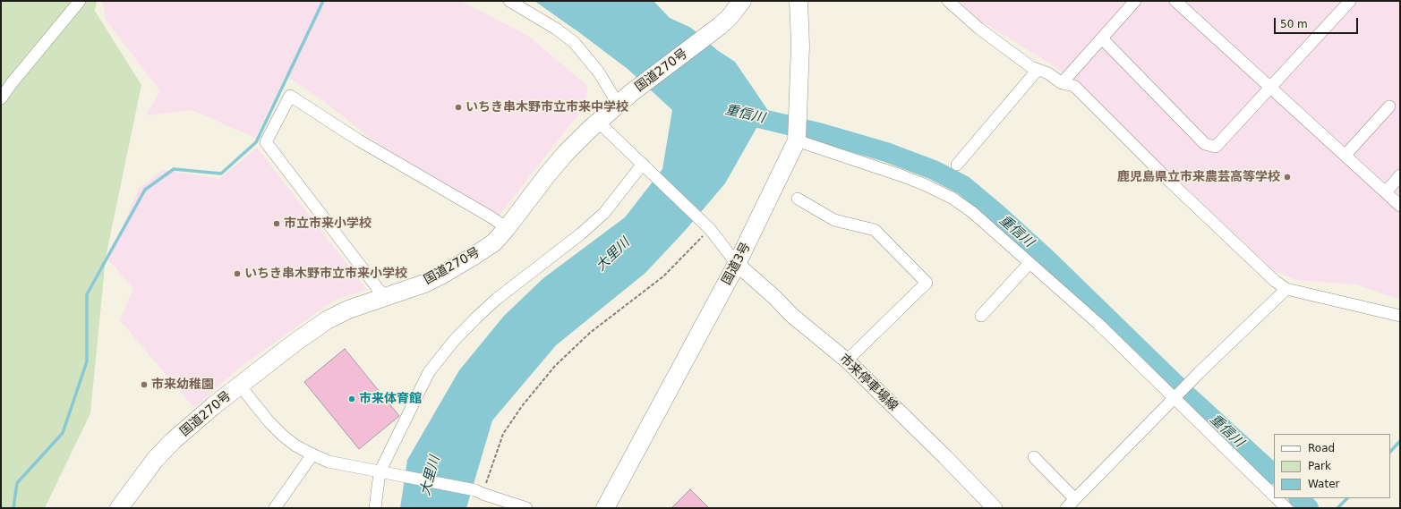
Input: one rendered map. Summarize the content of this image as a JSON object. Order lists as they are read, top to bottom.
{
  "streets": {
    "highway": ["国道270号", "国道3号"],
    "main road": ["市来停車場線"]
  },
  "crossings": [
    ["国道3号", "市来停車場線"]
  ],
  "water": ["重信川", "大里川"],
  "places": [
    "いちき串木野市立市来中学校",
    "鹿児島県立市来農芸高等学校",
    "市立市来小学校",
    "いちき串木野市立市来小学校",
    "市来幼稚園",
    "市来体育館"
  ],
  "legend": ["Road", "Park", "Water"],
  "scale_bar": "50 m"
}
